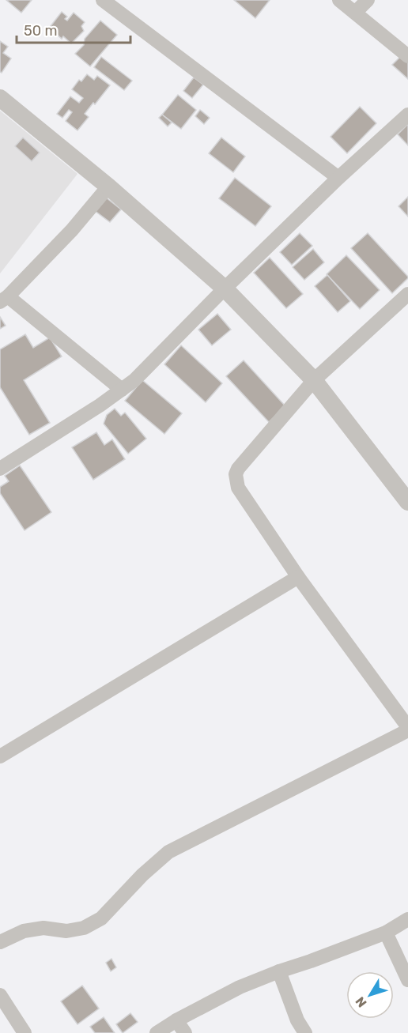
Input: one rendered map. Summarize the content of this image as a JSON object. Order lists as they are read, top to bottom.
{
  "scale_bar": "50 m",
  "north": "bottom left"
}
